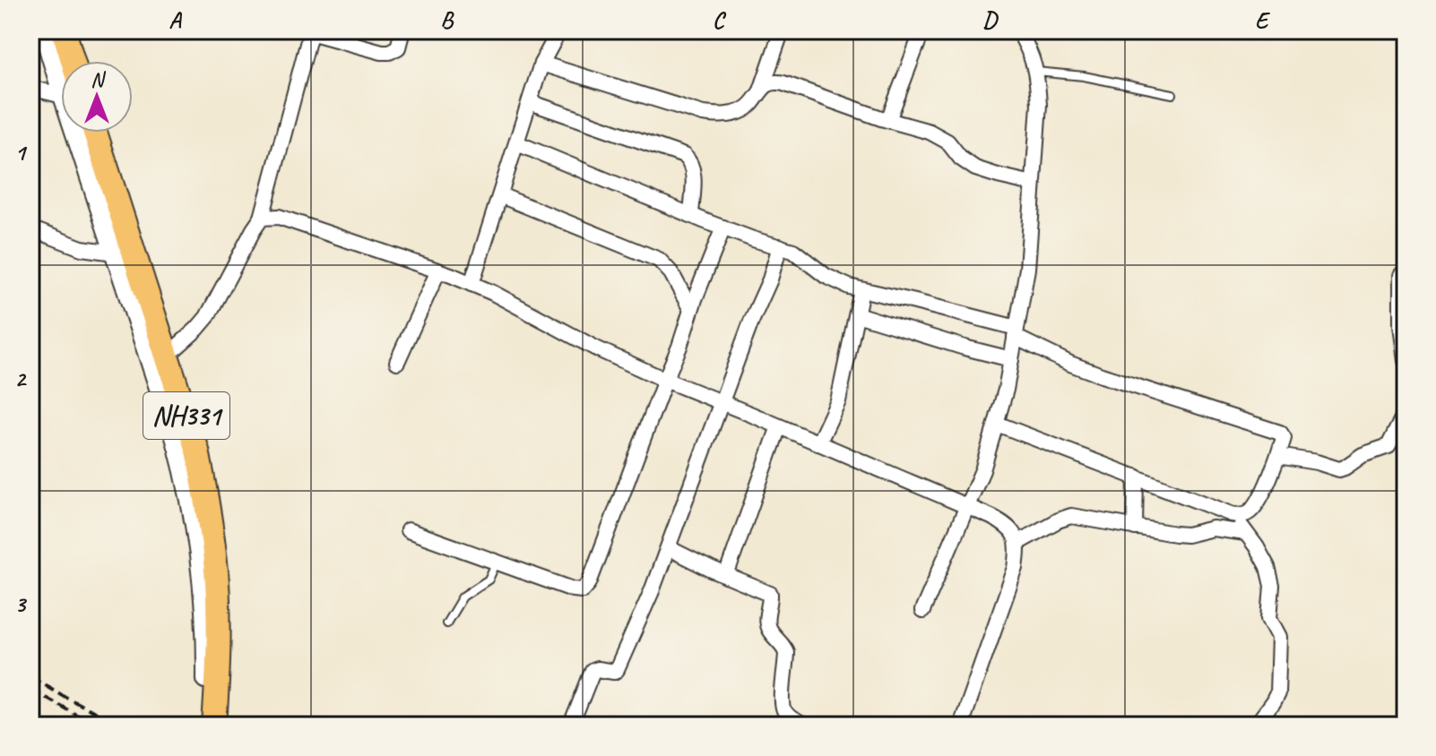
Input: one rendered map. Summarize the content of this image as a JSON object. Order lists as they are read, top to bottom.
{
  "streets": {
    "highway": ["NH331"]
  },
  "north": "top",
  "grid": {
    "columns": [
      "A",
      "B",
      "C",
      "D",
      "E"
    ],
    "rows": ["1", "2", "3"]
  }
}
